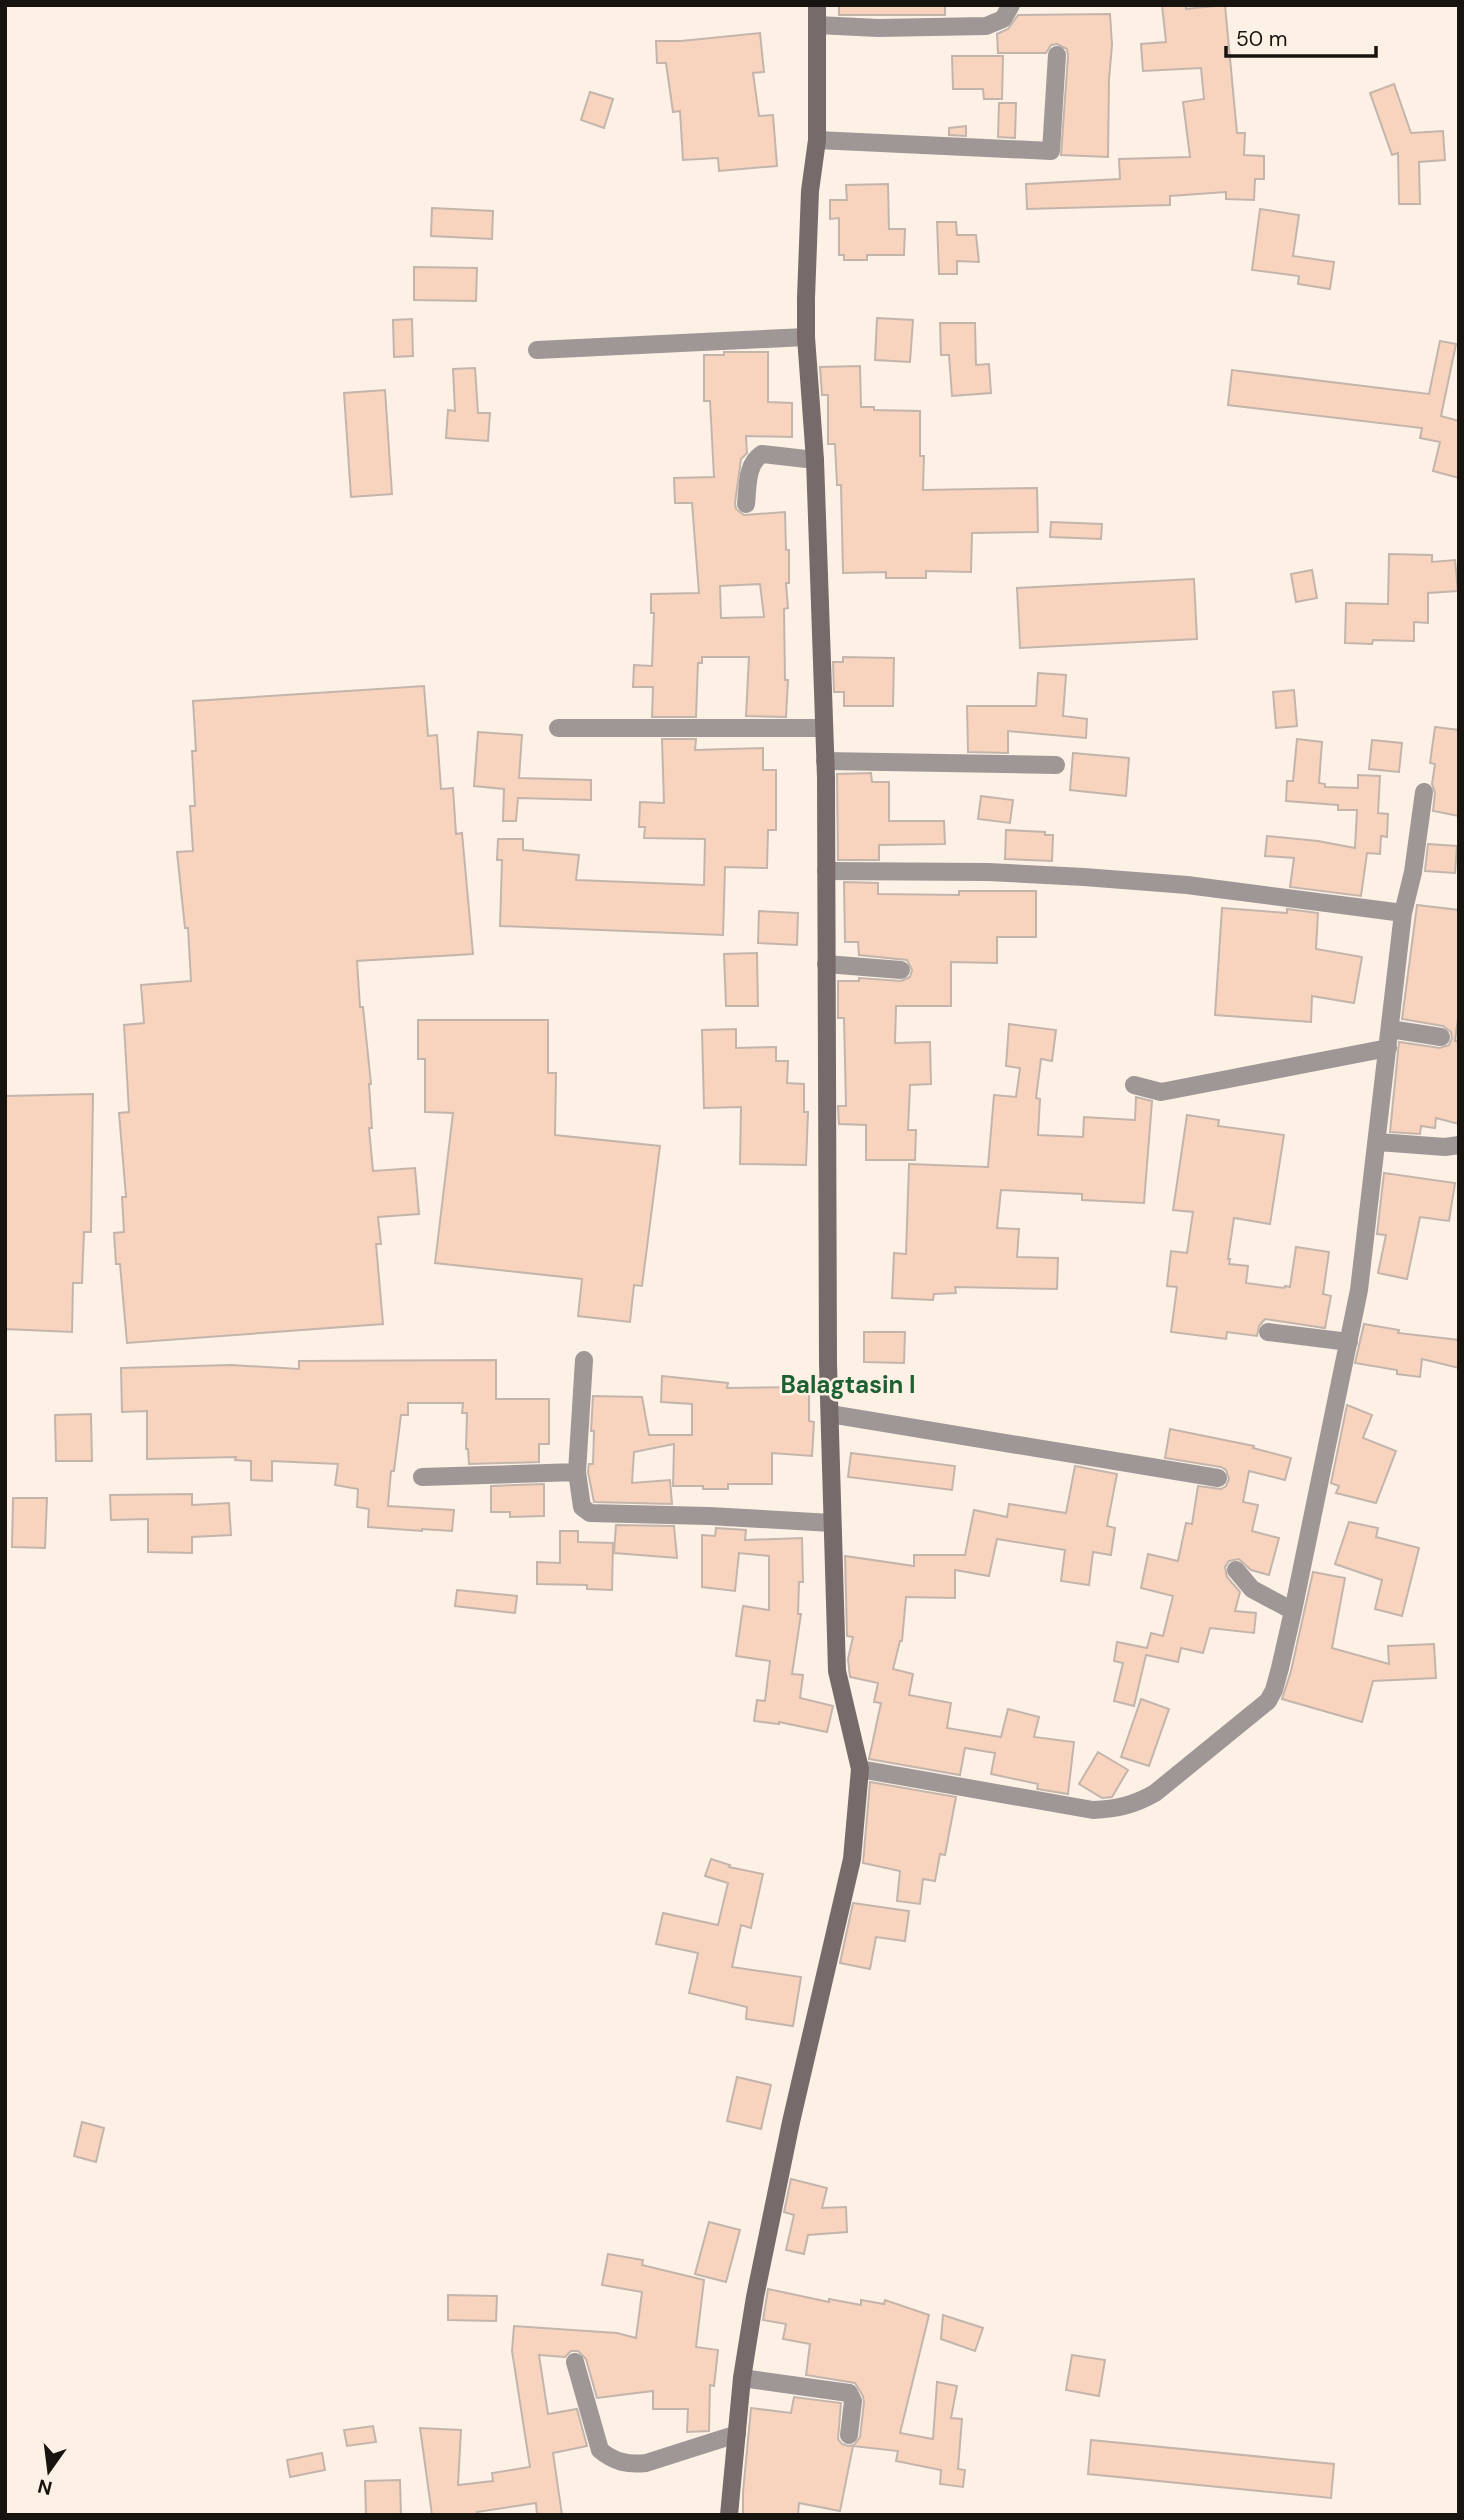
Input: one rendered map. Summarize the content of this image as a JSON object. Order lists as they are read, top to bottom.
{
  "districts": ["Balagtasin I"],
  "scale_bar": "50 m",
  "north": "bottom"
}
